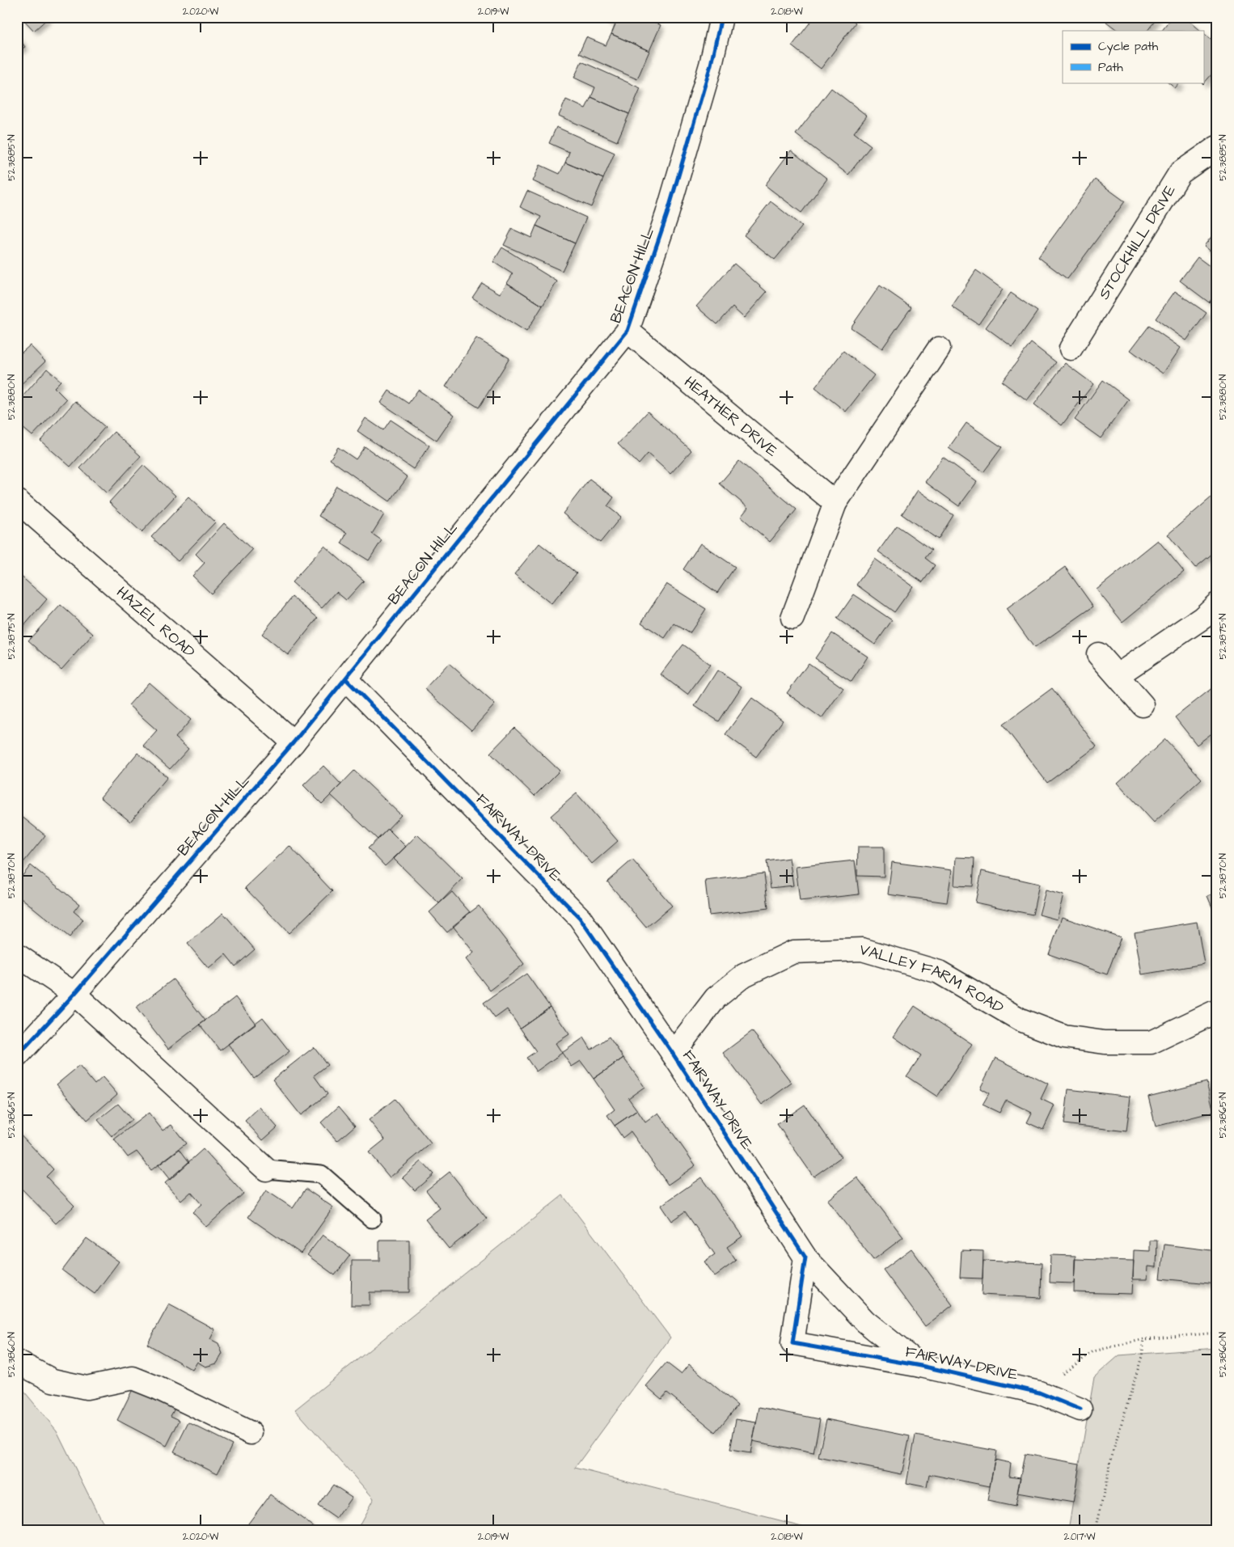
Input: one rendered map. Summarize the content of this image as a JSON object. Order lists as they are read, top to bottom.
{
  "streets": {
    "street": [
      "STOCKHILL DRIVE",
      "BEACON HILL",
      "HEATHER DRIVE",
      "HAZEL ROAD",
      "FAIRWAY DRIVE",
      "VALLEY FARM ROAD"
    ]
  },
  "crossings": [
    ["BEACON HILL", "HEATHER DRIVE"],
    ["BEACON HILL", "HAZEL ROAD"],
    ["BEACON HILL", "FAIRWAY DRIVE"],
    ["FAIRWAY DRIVE", "VALLEY FARM ROAD"]
  ],
  "legend": ["Cycle path", "Path"],
  "coordinates": [
    "2.020°W",
    "2.019°W",
    "2.018°W",
    "52.3885°N",
    "52.3880°N",
    "52.3875°N",
    "52.3870°N",
    "52.3865°N",
    "52.3860°N",
    "2.017°W"
  ]
}
